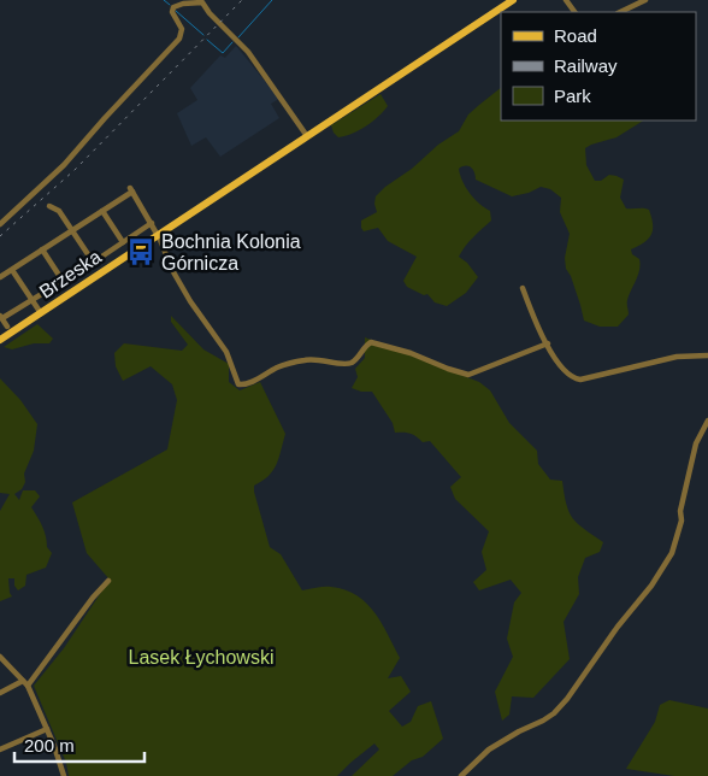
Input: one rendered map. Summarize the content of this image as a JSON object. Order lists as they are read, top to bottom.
{
  "streets": {
    "main road": ["Brzeska"]
  },
  "parks": ["Lasek Łychowski"],
  "places": {
    "bus stop": ["Bochnia Kolonia Górnicza"]
  },
  "legend": ["Road", "Railway", "Park"],
  "scale_bar": "200 m"
}
